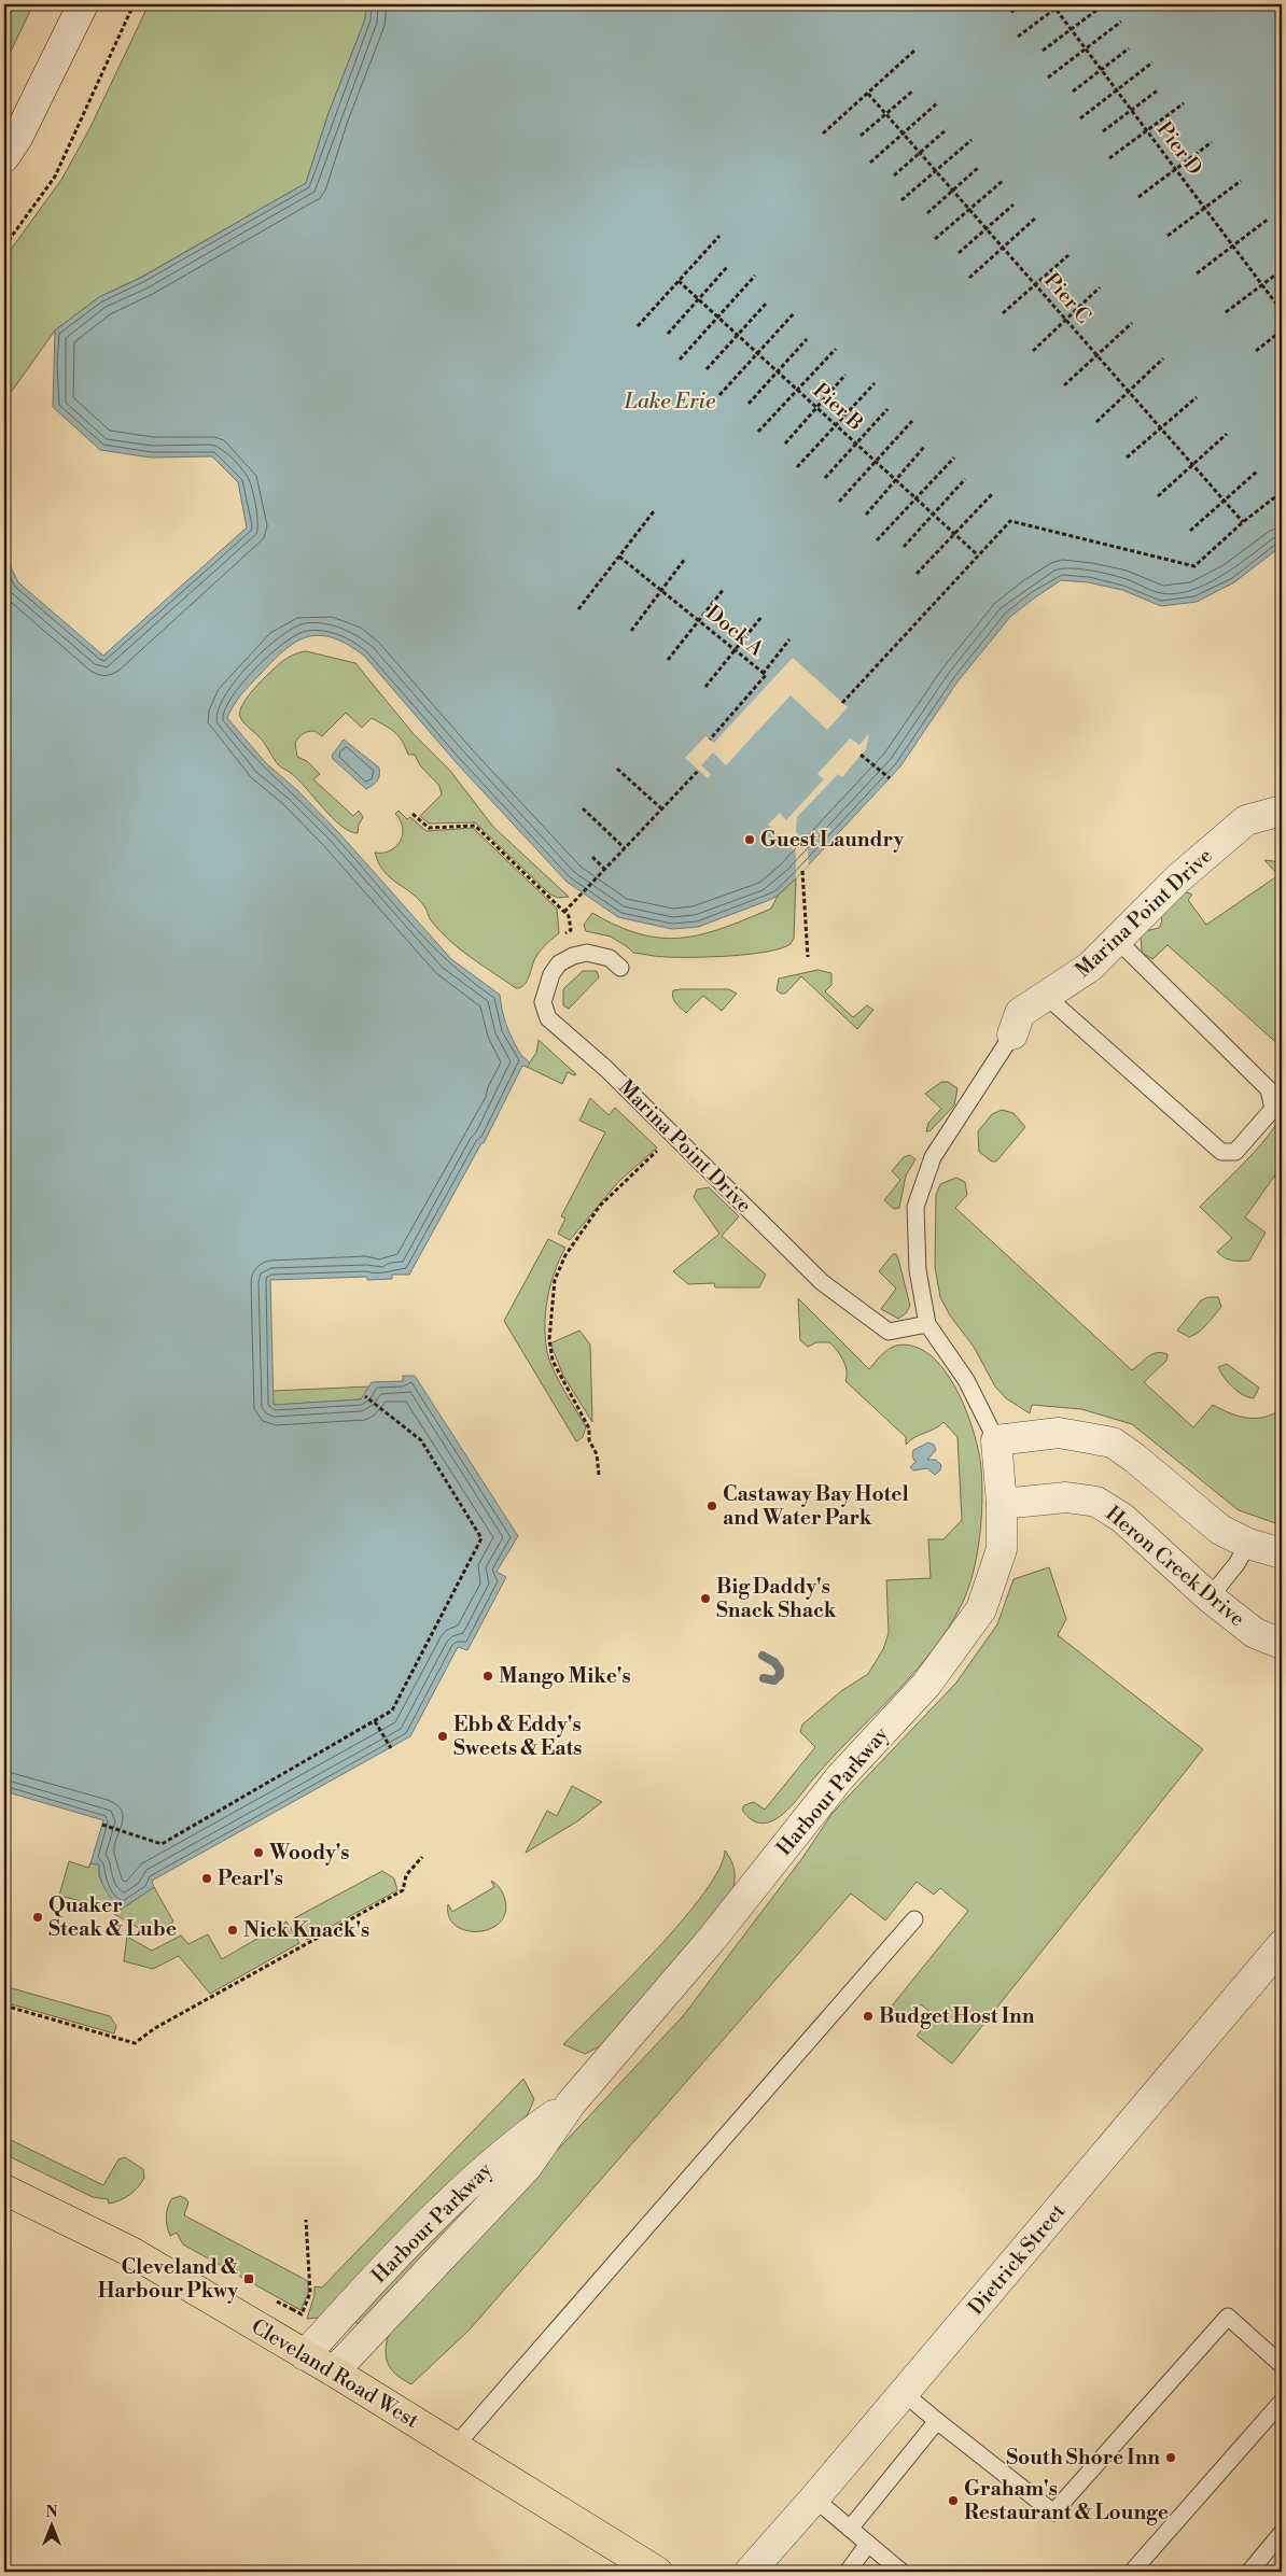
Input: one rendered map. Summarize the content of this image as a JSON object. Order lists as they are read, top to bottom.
{
  "streets": {
    "main road": ["Cleveland Road West"],
    "street": [
      "Marina Point Drive",
      "Heron Creek Drive",
      "Harbour Parkway",
      "Dietrick Street"
    ],
    "path": [
      "Pier D",
      "Pier C",
      "Pier B",
      "Dock A"
    ]
  },
  "crossings": [
    ["Marina Point Drive", "Harbour Parkway"],
    ["Heron Creek Drive", "Harbour Parkway"],
    ["Harbour Parkway", "Cleveland Road West"]
  ],
  "water": ["Lake Erie"],
  "places": {
    "other": [
      "Guest Laundry",
      "Castaway Bay Hotel and Water Park",
      "Big Daddy's Snack Shack",
      "Mango Mike's",
      "Ebb & Eddy's Sweets & Eats",
      "Woody's",
      "Pearl's",
      "Quaker Steak & Lube",
      "Nick Knack's",
      "Budget Host Inn",
      "South Shore Inn",
      "Graham's Restaurant & Lounge"
    ],
    "transit": ["Cleveland & Harbour Pkwy"]
  },
  "north": "top"
}
